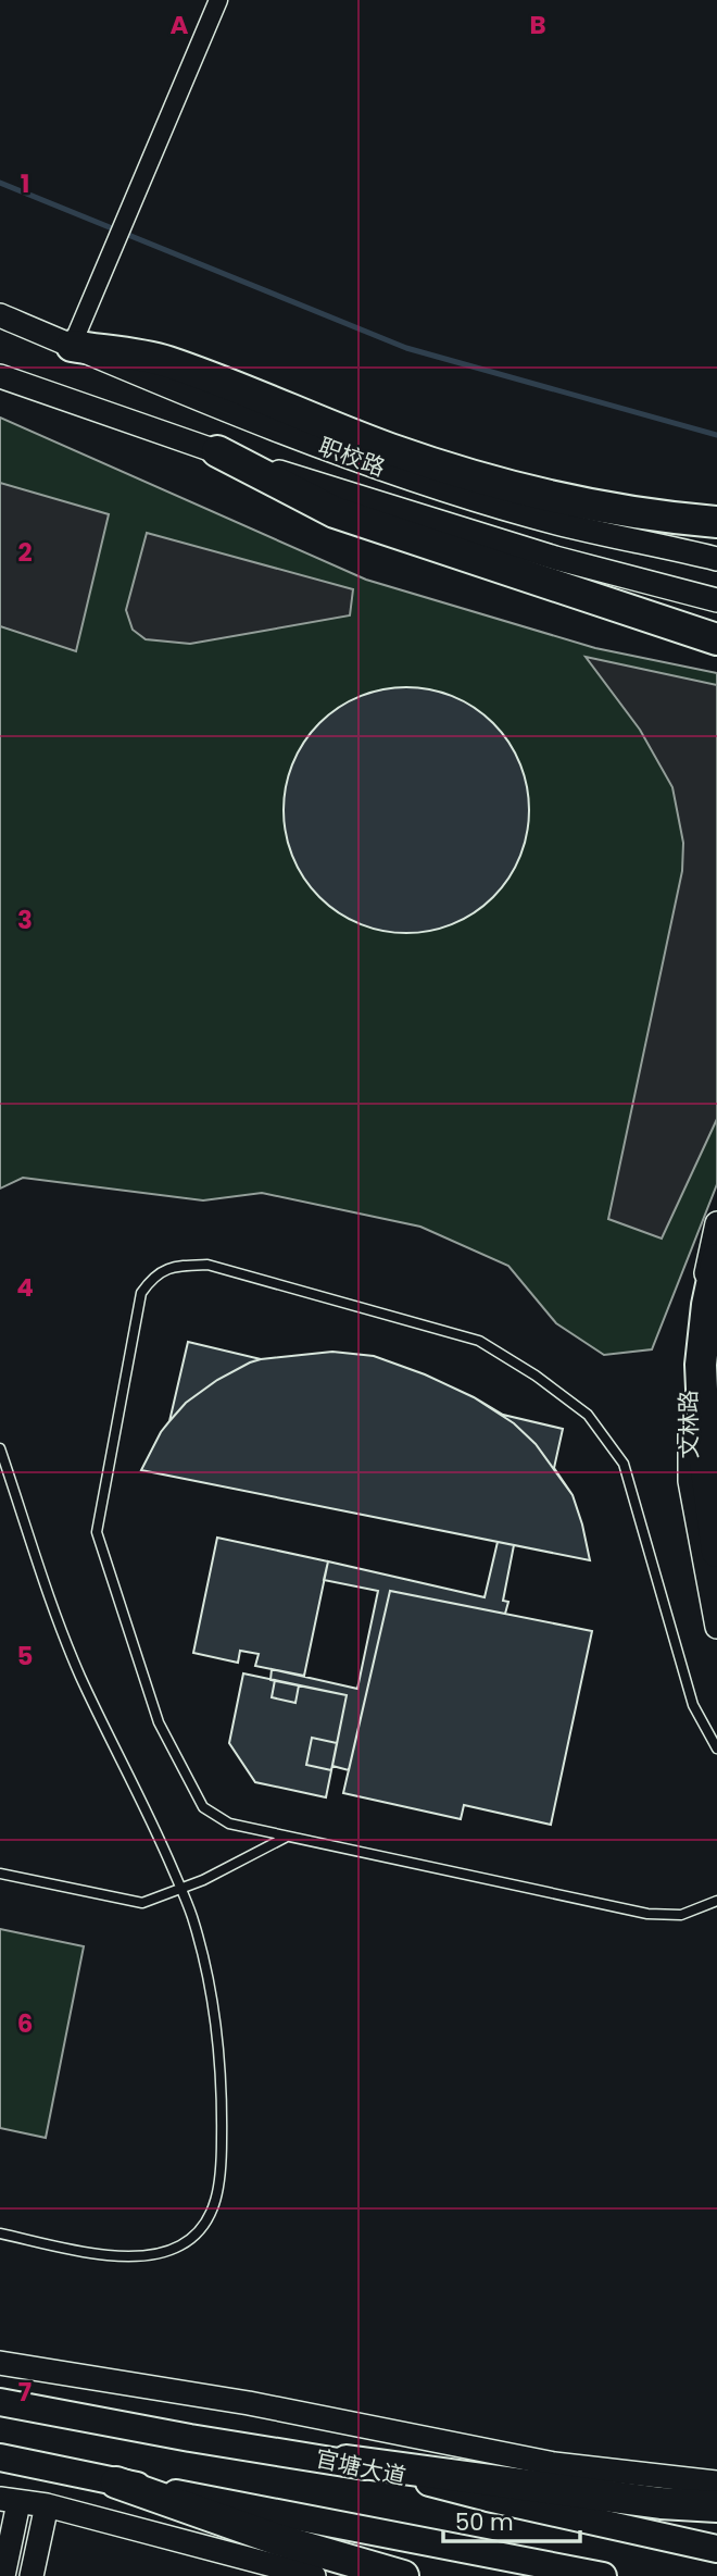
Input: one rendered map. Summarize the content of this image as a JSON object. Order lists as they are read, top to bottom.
{
  "streets": {
    "main road": ["职校路", "文林路", "官塘大道"]
  },
  "scale_bar": "50 m",
  "grid": {
    "columns": ["A", "B"],
    "rows": [
      "1",
      "2",
      "3",
      "4",
      "5",
      "6",
      "7"
    ]
  }
}
